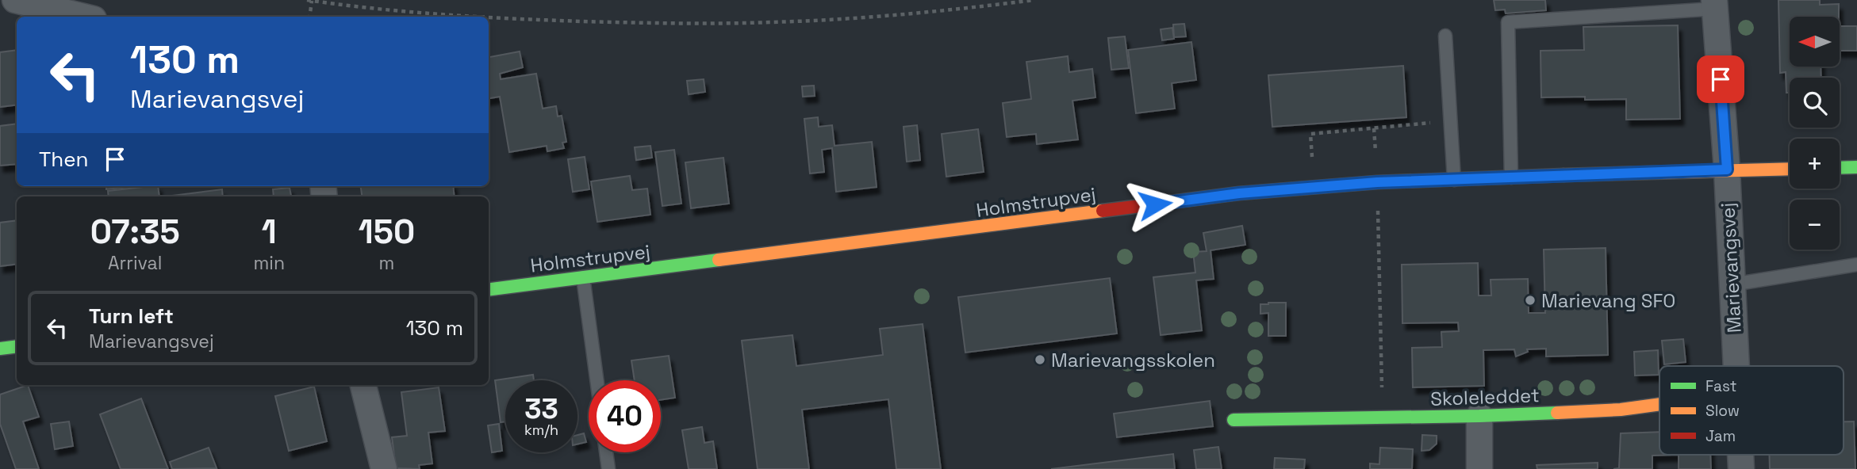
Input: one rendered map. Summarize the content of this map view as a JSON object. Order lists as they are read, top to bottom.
{
  "streets": {
    "street": ["Holmstrupvej", "Marievangsvej", "Skoleleddet"]
  },
  "crossings": [
    ["Holmstrupvej", "Marievangsvej"]
  ],
  "places": ["Marievang SFO", "Marievangsskolen"],
  "legend": ["Fast", "Slow", "Jam"],
  "north": "left",
  "page": {
    "map_buttons": ["+", "−"],
    "turn": ["130 m", "Marievangsvej"],
    "then": "Then",
    "eta": [
      "07:35",
      "Arrival",
      "1",
      "min",
      "150",
      "m"
    ],
    "list": [
      {
        "name": "Turn left",
        "note": "Marievangsvej",
        "value": "130 m"
      }
    ],
    "speed": "33 km/h",
    "limit": "40"
  }
}
